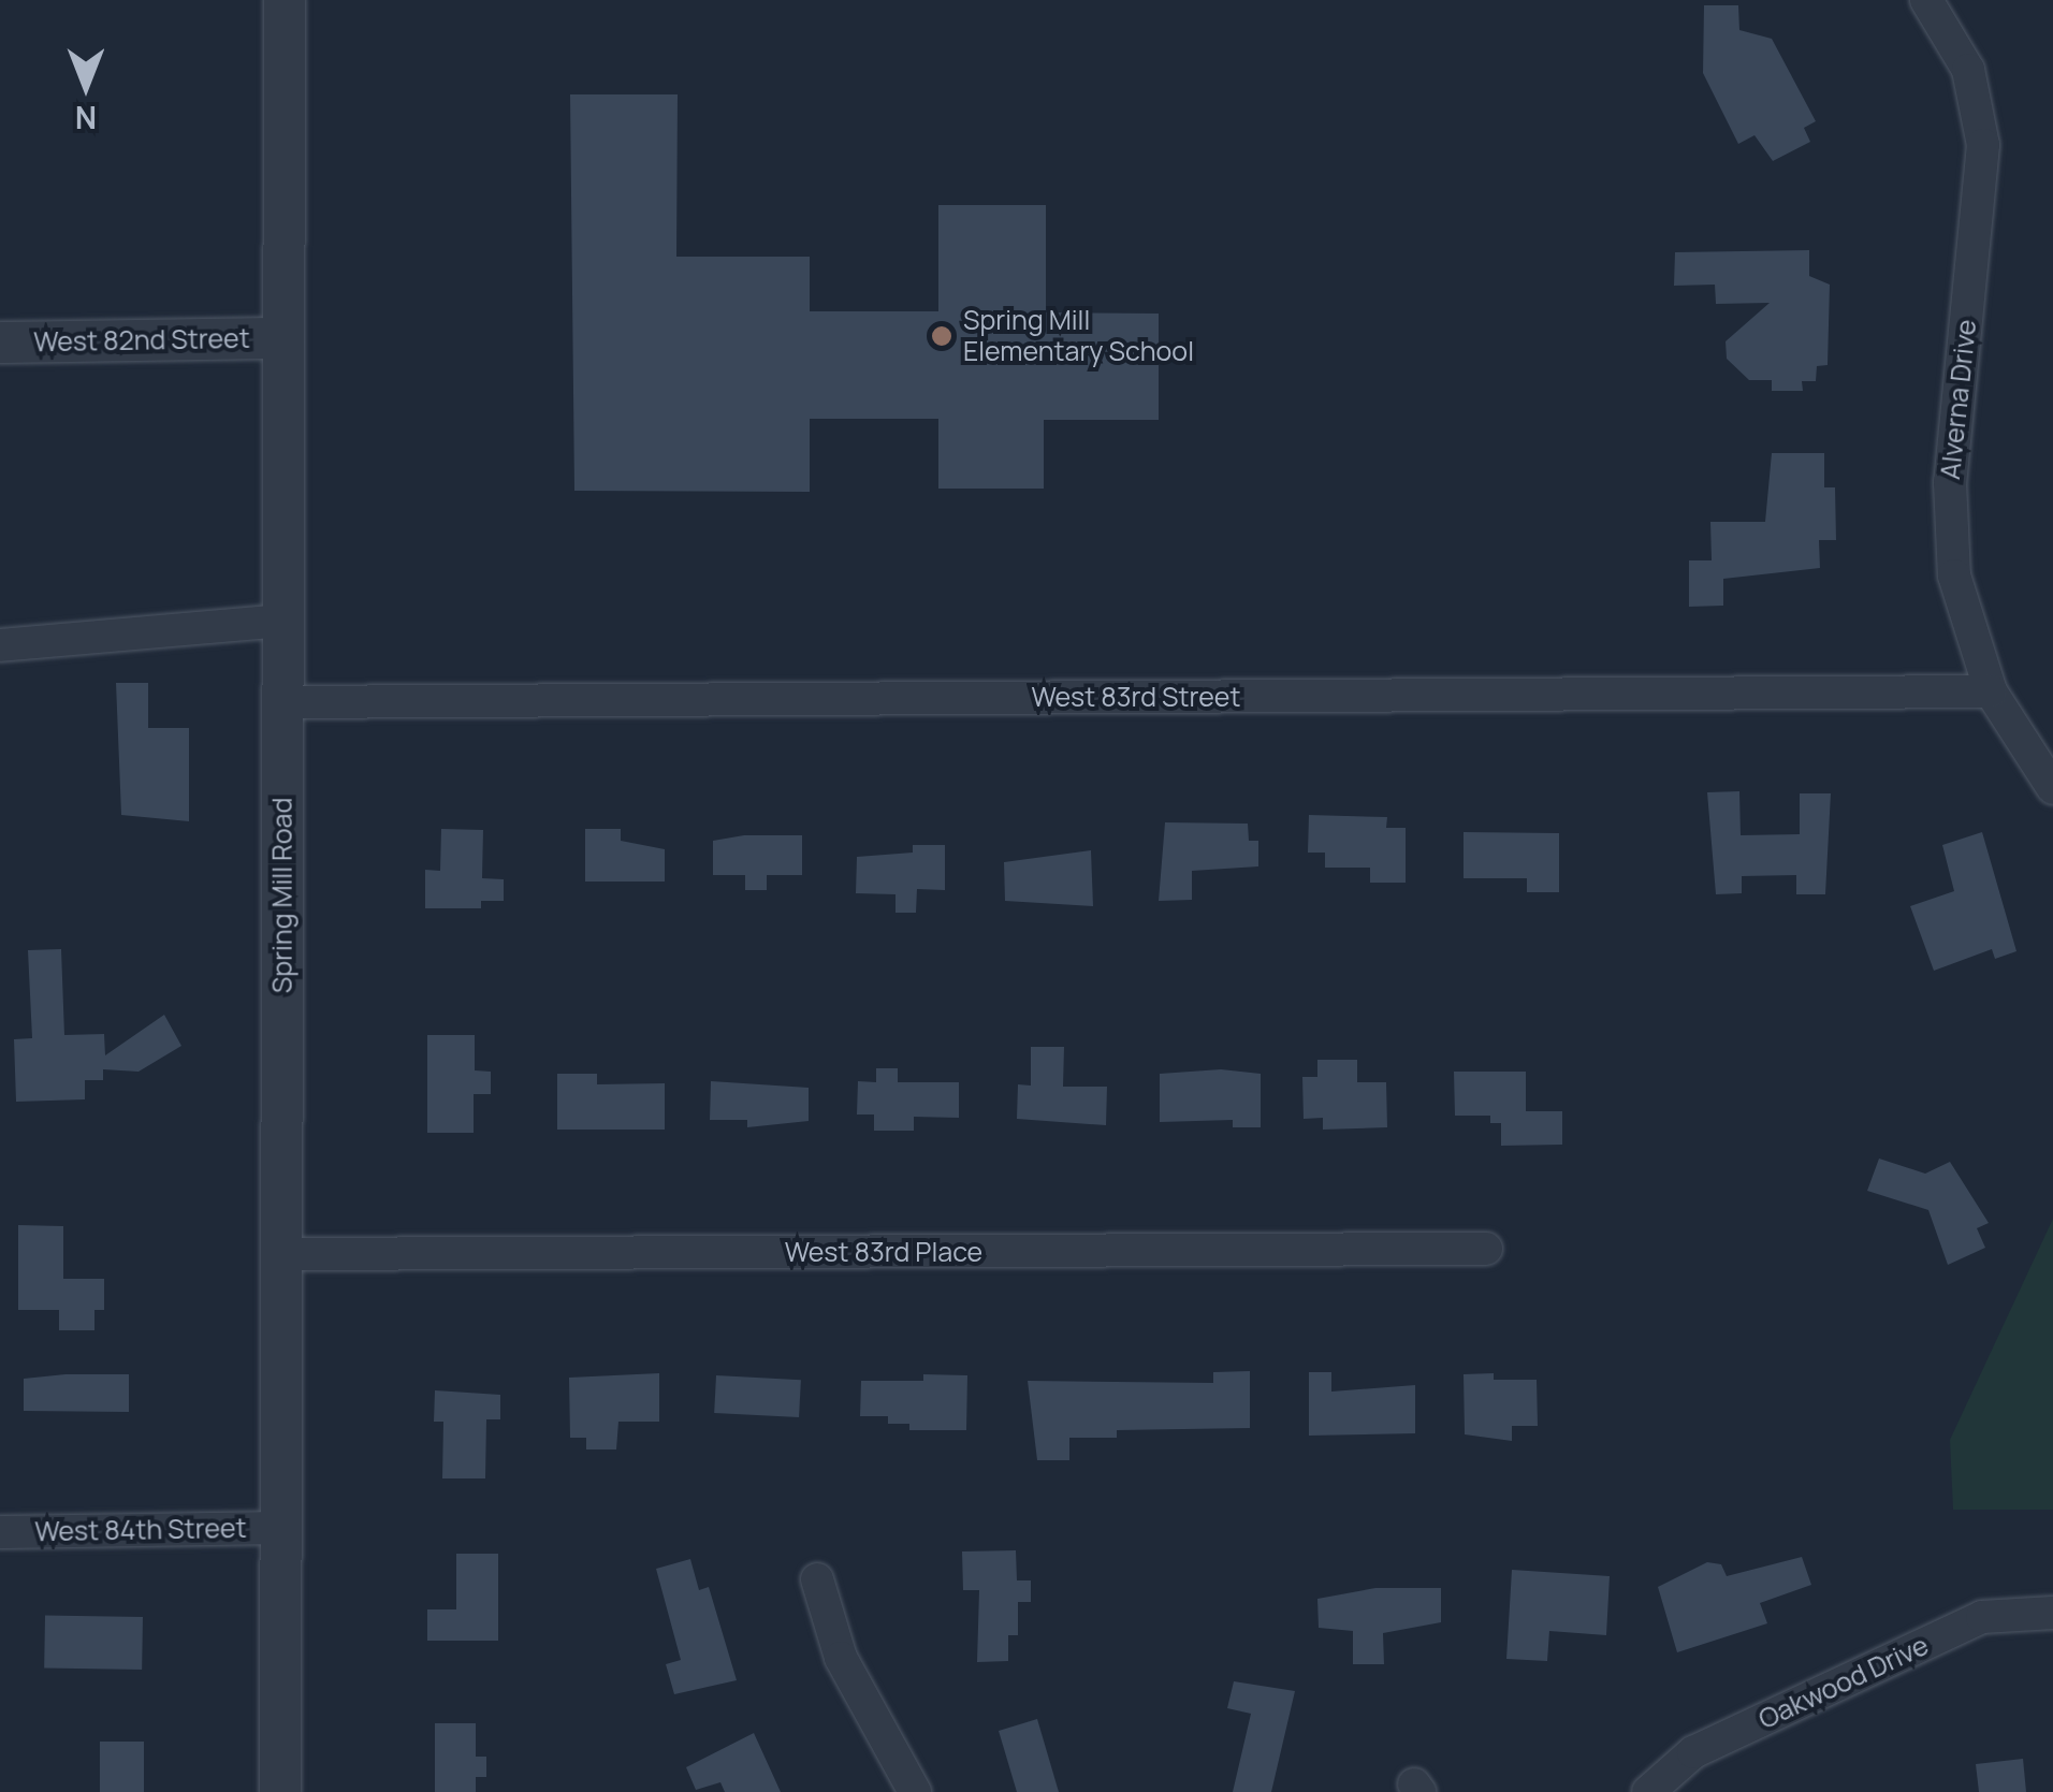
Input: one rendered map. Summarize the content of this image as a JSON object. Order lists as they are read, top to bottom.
{
  "streets": {
    "street": [
      "West 82nd Street",
      "Alverna Drive",
      "West 83rd Street",
      "Spring Mill Road",
      "West 83rd Place",
      "West 84th Street",
      "Oakwood Drive"
    ]
  },
  "crossings": [
    ["West 82nd Street", "Spring Mill Road"],
    ["Alverna Drive", "West 83rd Street"],
    ["West 83rd Street", "Spring Mill Road"],
    ["Spring Mill Road", "West 83rd Place"],
    ["Spring Mill Road", "West 84th Street"]
  ],
  "places": ["Spring Mill Elementary School"],
  "north": "bottom"
}
